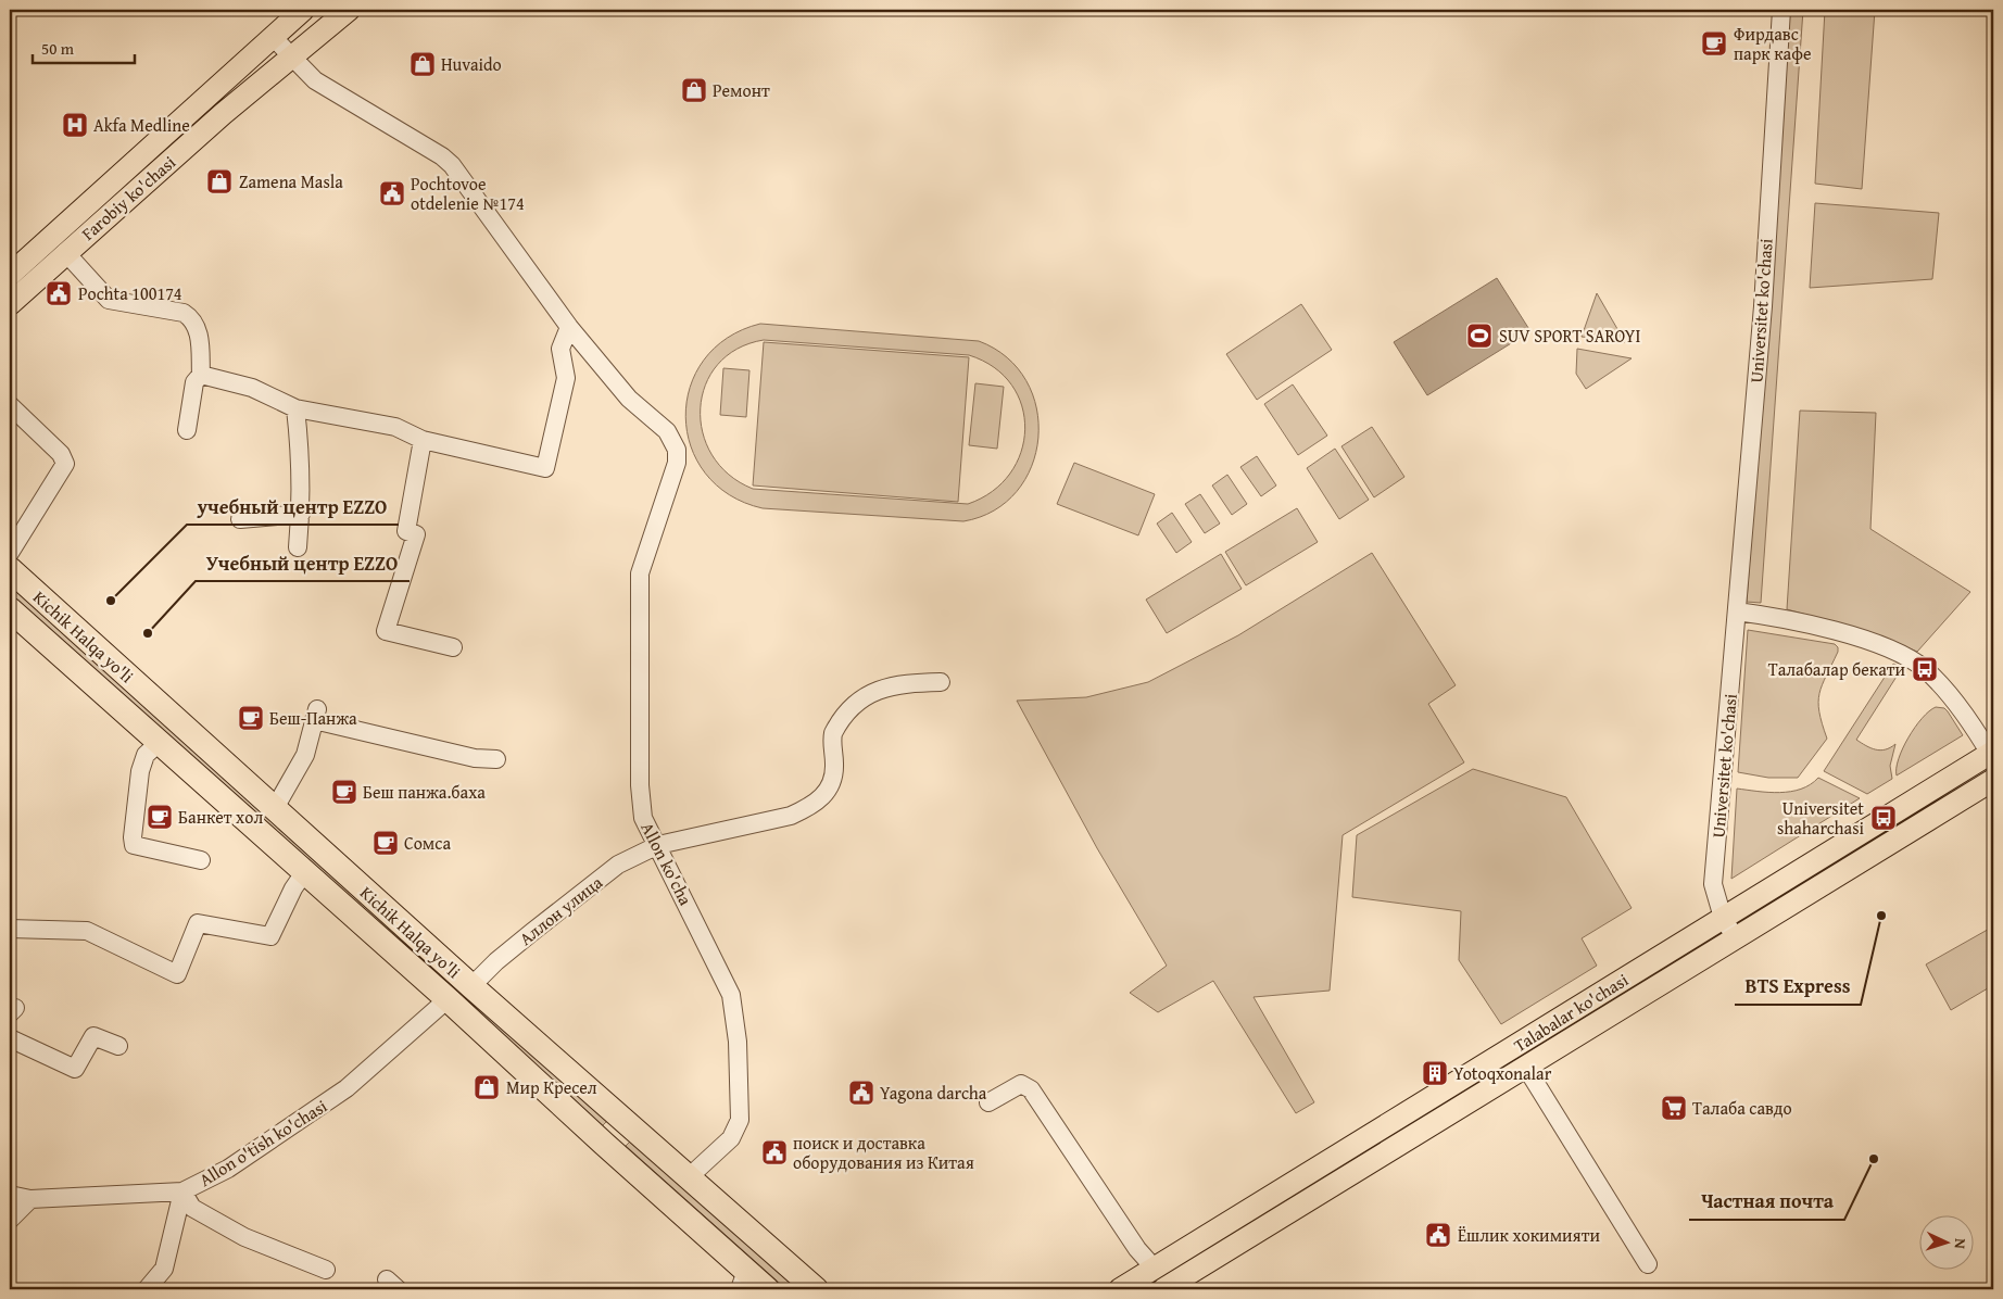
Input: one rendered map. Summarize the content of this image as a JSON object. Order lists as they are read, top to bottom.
{
  "streets": {
    "highway": ["Kichik Halqa yo'li"],
    "main road": ["Farobiy ko'chasi", "Talabalar ko'chasi"],
    "street": [
      "Universitet ko'chasi",
      "Allon ko'cha",
      "Аллон улица",
      "Allon o'tish ko'chasi"
    ]
  },
  "crossings": [
    ["Universitet ko'chasi", "Talabalar ko'chasi"],
    ["Kichik Halqa yo'li", "Allon ko'cha"],
    ["Kichik Halqa yo'li", "Аллон улица"],
    ["Kichik Halqa yo'li", "Allon o'tish ko'chasi"],
    ["Allon ko'cha", "Аллон улица"]
  ],
  "places": {
    "cafe": [
      "Фирдавс парк кафе",
      "Беш-Панжа",
      "Беш панжа.баха",
      "Банкет хол",
      "Сомса"
    ],
    "shop": [
      "Huvaido",
      "Ремонт",
      "Zamena Masla",
      "Мир Кресел"
    ],
    "hospital": ["Akfa Medline"],
    "public building": [
      "Pochtovoe otdelenie №174",
      "Pochta 100174",
      "Yagona darcha",
      "поиск и доставка оборудования из Китая",
      "Ёшлик хокимияти"
    ],
    "sports": ["SUV SPORT SAROYI"],
    "other": [
      "учебный центр ЕZZO",
      "Учебный центр EZZO",
      "BTS Express",
      "Частная почта"
    ],
    "bus stop": ["Талабалар бекати", "Universitet shaharchasi"],
    "building": ["Yotoqxonalar"],
    "supermarket": ["Талаба савдо"]
  },
  "scale_bar": "50 m",
  "north": "right"
}
